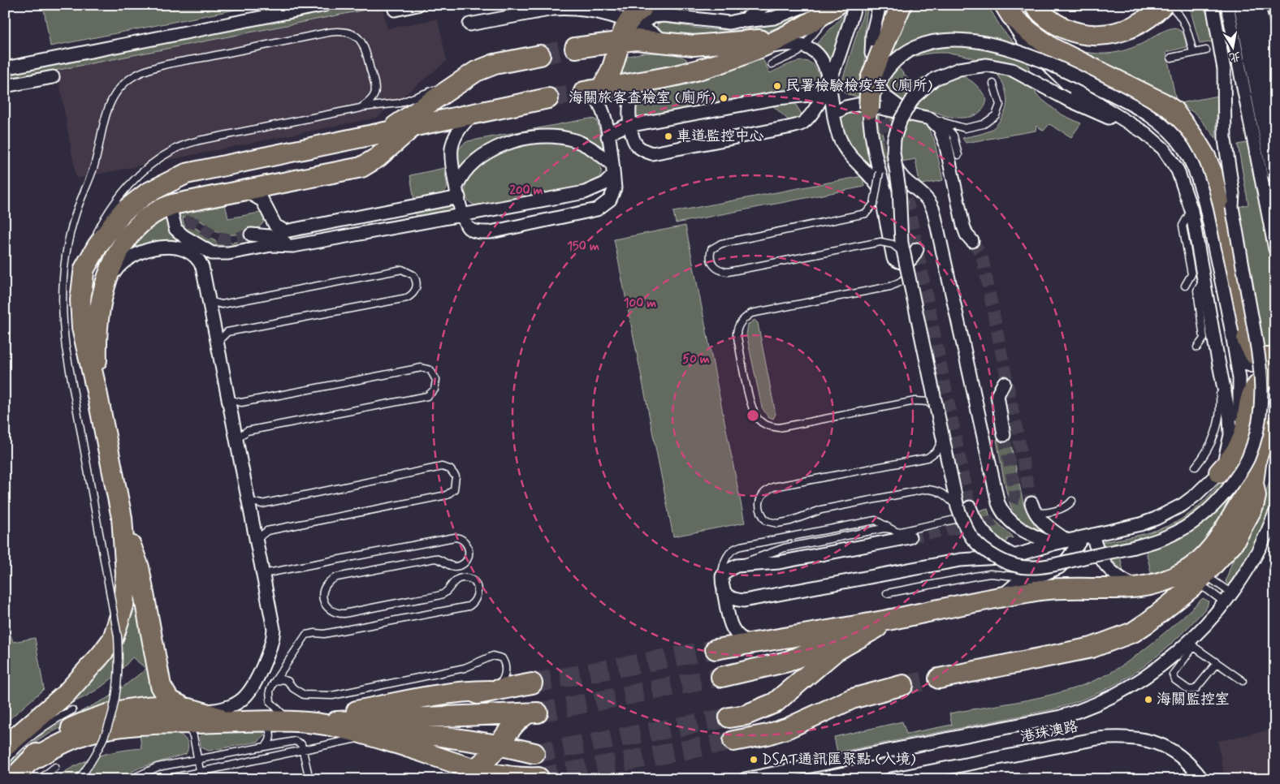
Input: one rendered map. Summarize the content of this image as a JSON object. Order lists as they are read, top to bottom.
{
  "streets": {
    "street": ["港珠澳路"]
  },
  "places": [
    "民署檢驗檢疫室 (廁所)",
    "海關旅客查檢室 (廁所)",
    "車道監控中心",
    "海關監控室",
    "DSAT通訊匯聚點 (入境)"
  ],
  "north": "bottom",
  "rings": [
    "200 m",
    "150 m",
    "100 m",
    "50 m"
  ]
}
